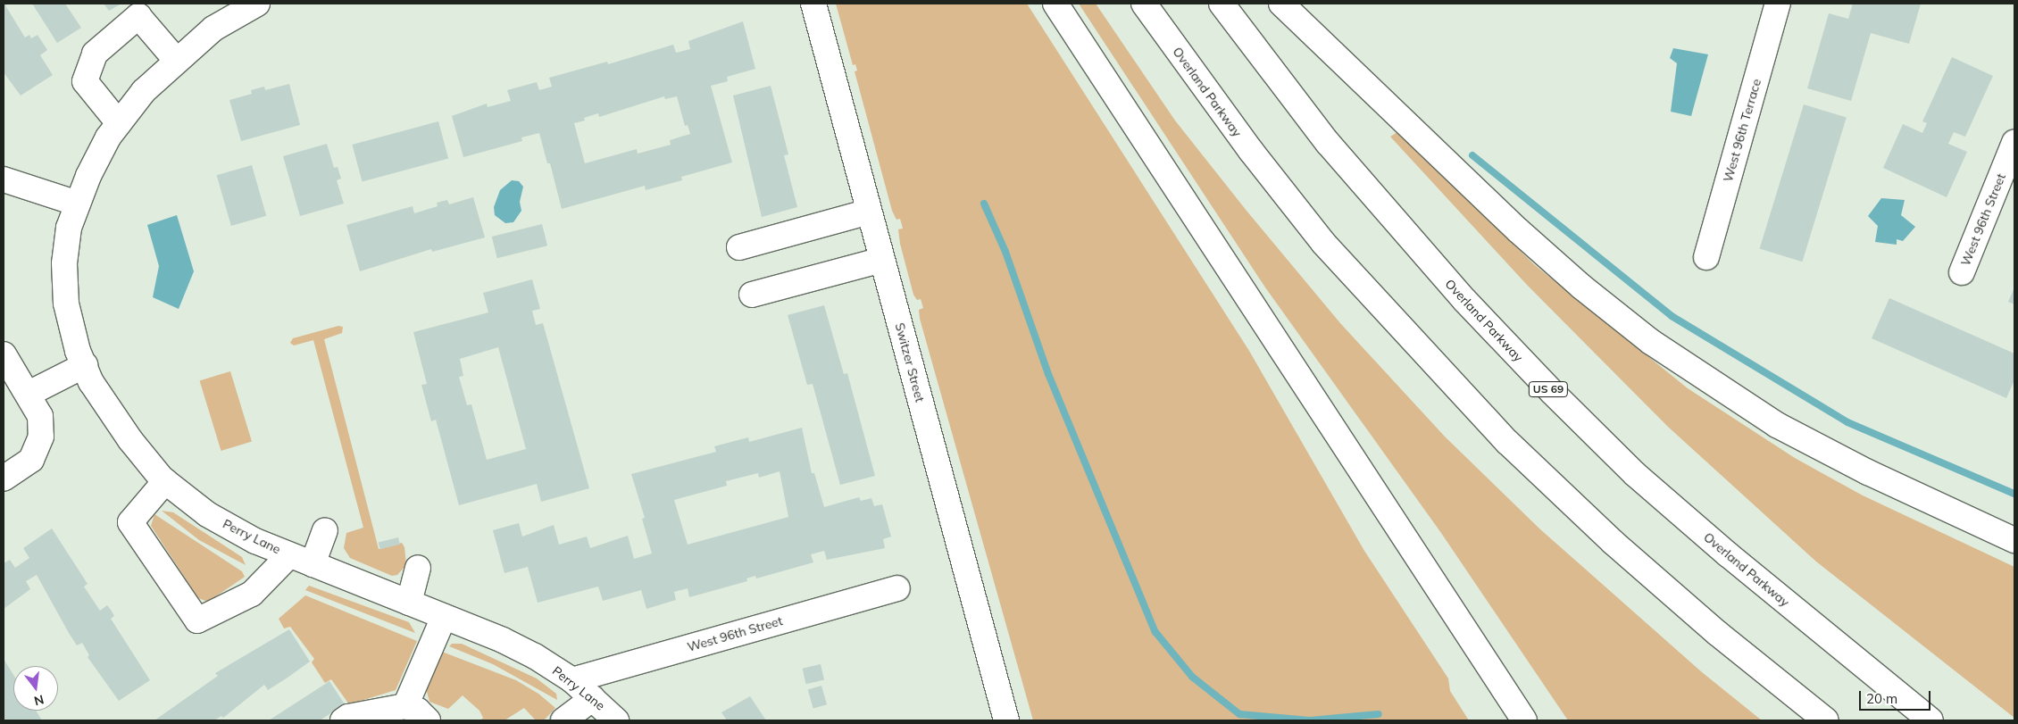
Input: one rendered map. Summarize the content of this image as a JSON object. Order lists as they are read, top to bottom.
{
  "streets": {
    "main road": [
      "Overland Parkway",
      "West 96th Terrace",
      "West 96th Street",
      "Switzer Street",
      "US 69",
      "Perry Lane"
    ]
  },
  "crossings": [
    ["West 96th Street", "Perry Lane"]
  ],
  "scale_bar": "20 m",
  "north": "bottom"
}
